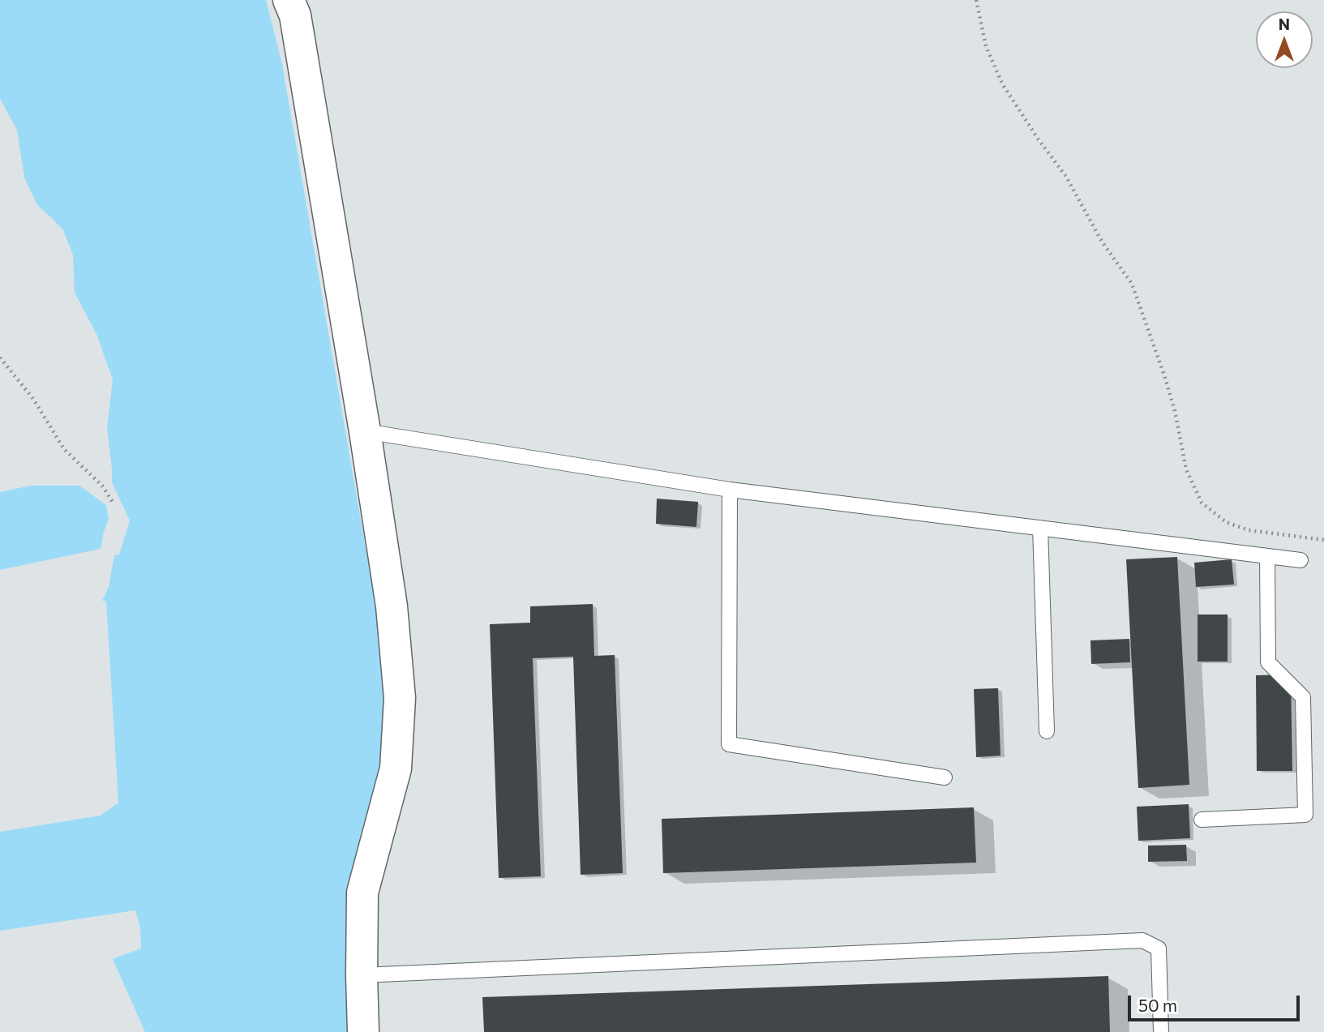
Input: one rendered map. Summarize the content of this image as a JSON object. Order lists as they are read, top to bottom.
{
  "scale_bar": "50 m",
  "north": "top"
}
